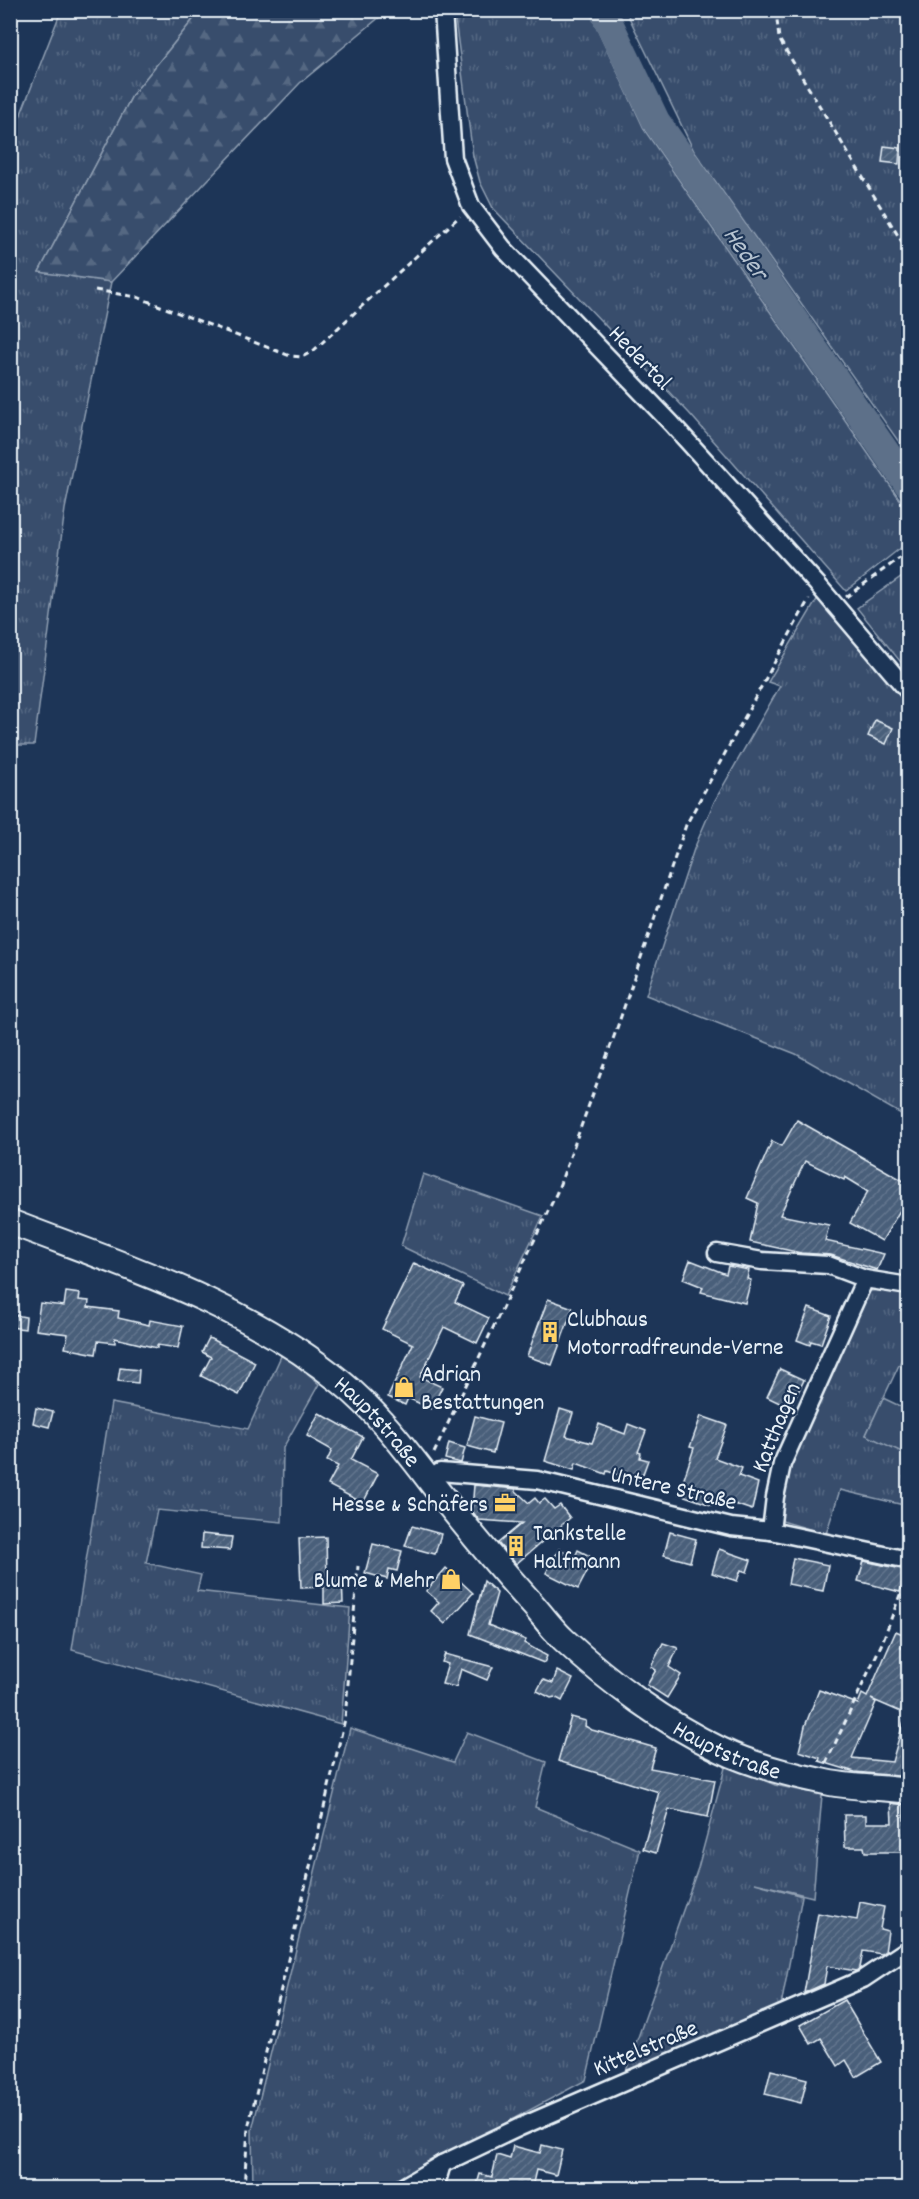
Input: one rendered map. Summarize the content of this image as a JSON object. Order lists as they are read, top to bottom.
{
  "streets": {
    "main road": ["Hauptstraße"],
    "street": [
      "Hedertal",
      "Katthagen",
      "Untere Straße",
      "Kittelstraße"
    ]
  },
  "crossings": [
    ["Hauptstraße", "Untere Straße"],
    ["Katthagen", "Untere Straße"]
  ],
  "water": ["Heder"],
  "places": {
    "building": ["Clubhaus Motorradfreunde-Verne", "Tankstelle Halfmann"],
    "shop": ["Adrian Bestattungen", "Blume & Mehr"],
    "office": ["Hesse & Schäfers"]
  }
}
